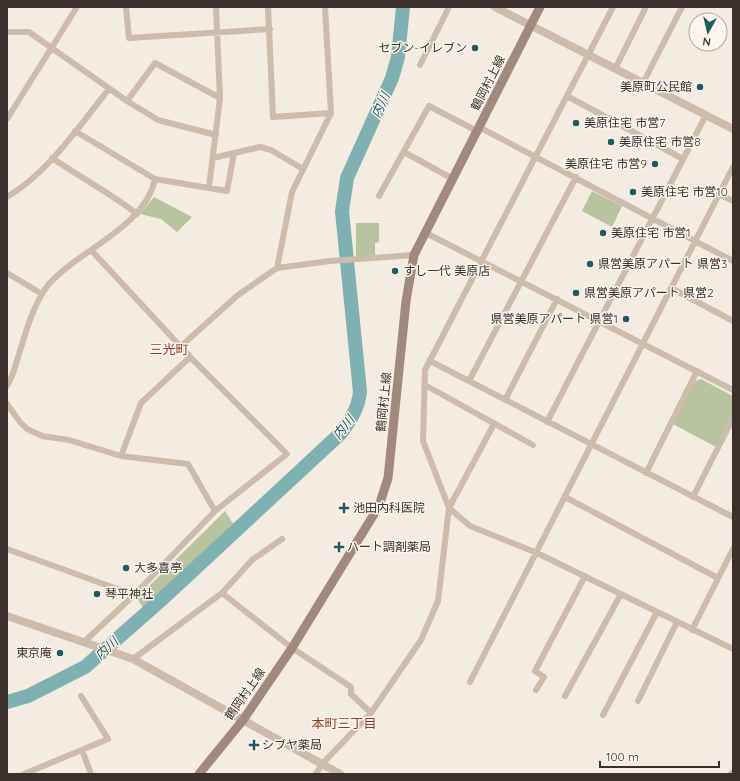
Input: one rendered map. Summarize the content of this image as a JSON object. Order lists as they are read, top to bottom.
{
  "streets": {
    "main road": ["鶴岡村上線"]
  },
  "districts": ["三光町", "本町三丁目"],
  "water": ["内川"],
  "places": {
    "other": [
      "セブン-イレブン",
      "美原町公民館",
      "美原住宅 市営7",
      "美原住宅 市営8",
      "美原住宅 市営9",
      "美原住宅 市営10",
      "美原住宅 市営1",
      "県営美原アパート 県営3",
      "すし一代 美原店",
      "県営美原アパート 県営2",
      "県営美原アパート 県営1",
      "大多喜亭",
      "琴平神社",
      "東京庵"
    ],
    "health": ["池田内科医院", "ハート調剤薬局", "シブヤ薬局"]
  },
  "scale_bar": "100 m",
  "north": "bottom"
}
